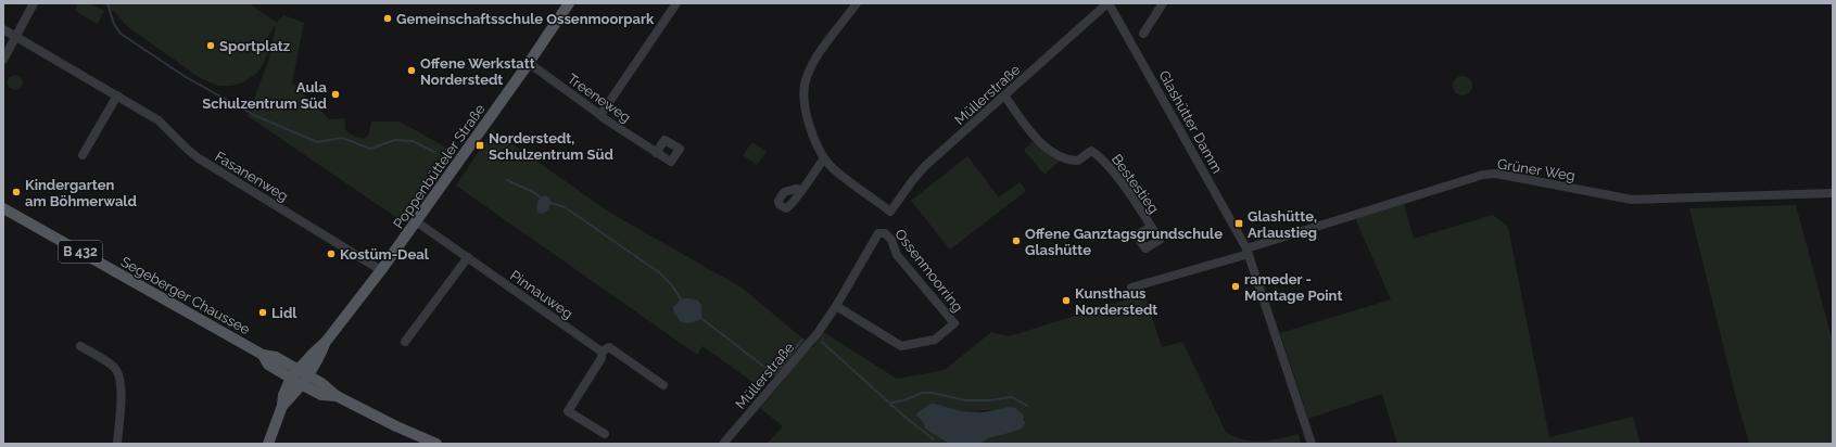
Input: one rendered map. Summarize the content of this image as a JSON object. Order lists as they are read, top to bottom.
{
  "streets": {
    "main road": ["Poppenbütteler Straße", "B 432", "Segeberger Chaussee"],
    "street": [
      "Müllerstraße",
      "Treeneweg",
      "Glashütter Damm",
      "Grüner Weg",
      "Fasanenweg",
      "Bestestieg",
      "Ossenmoorring",
      "Pinnauweg"
    ]
  },
  "crossings": [
    ["Müllerstraße", "Glashütter Damm"],
    ["Müllerstraße", "Bestestieg"],
    ["Müllerstraße", "Ossenmoorring"],
    ["Treeneweg", "Poppenbütteler Straße"],
    ["Glashütter Damm", "Grüner Weg"],
    ["Poppenbütteler Straße", "Fasanenweg"],
    ["Poppenbütteler Straße", "Pinnauweg"],
    ["Poppenbütteler Straße", "Segeberger Chaussee"]
  ],
  "places": {
    "other": [
      "Gemeinschaftsschule Ossenmoorpark",
      "Sportplatz",
      "Offene Werkstatt Norderstedt",
      "Aula Schulzentrum Süd",
      "Kindergarten am Böhmerwald",
      "Offene Ganztagsgrundschule Glashütte",
      "Kostüm-Deal",
      "rameder - Montage Point",
      "Kunsthaus Norderstedt",
      "Lidl"
    ],
    "transit": ["Norderstedt, Schulzentrum Süd", "Glashütte, Arlaustieg"]
  }
}
